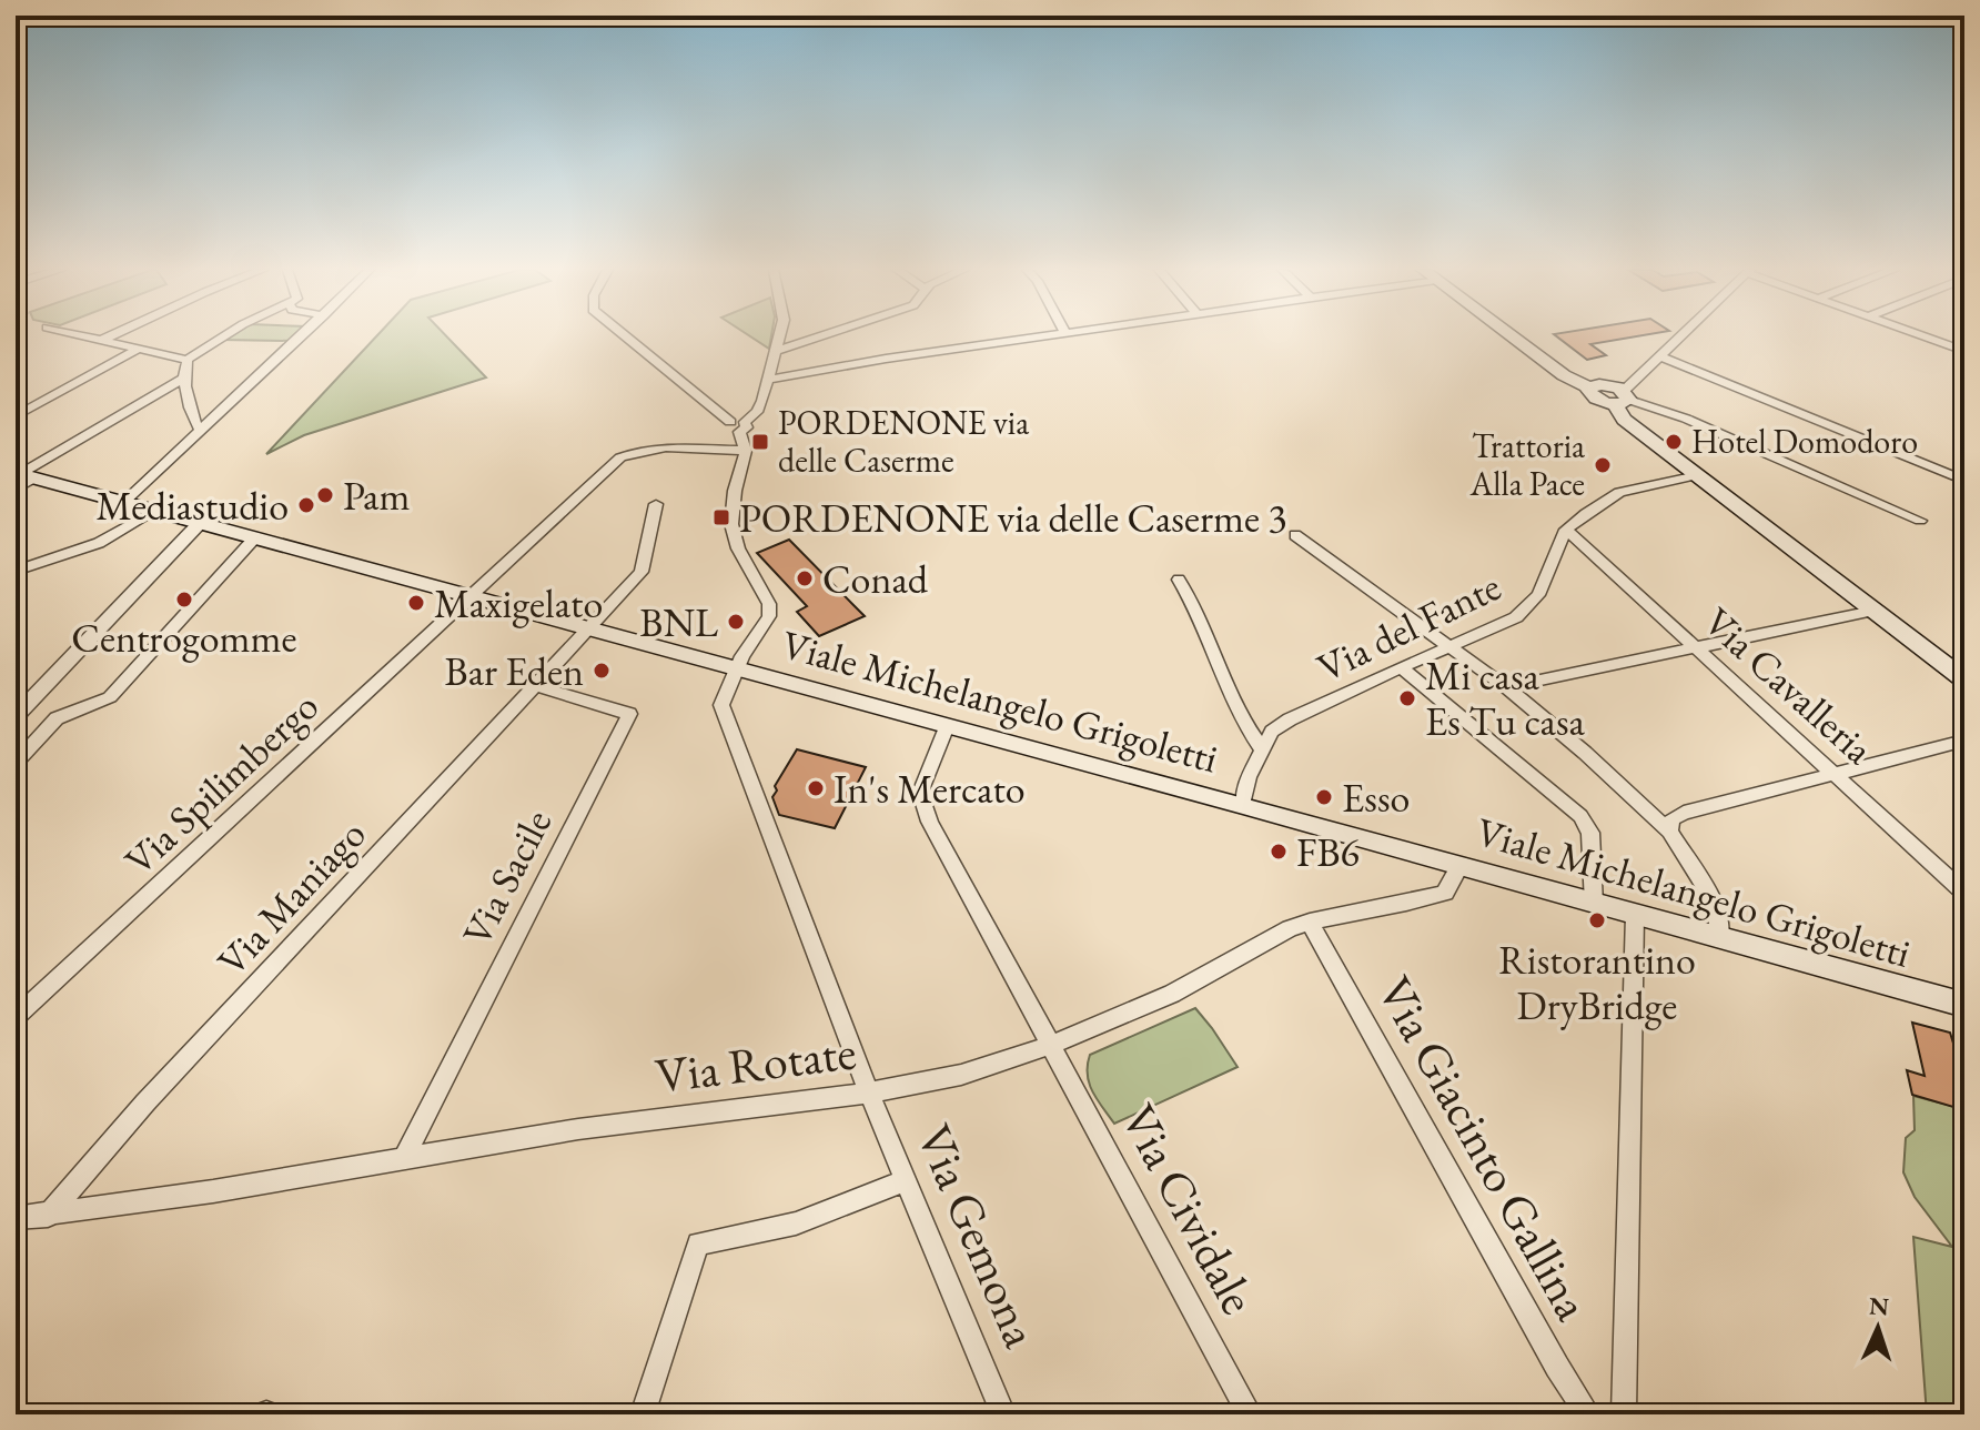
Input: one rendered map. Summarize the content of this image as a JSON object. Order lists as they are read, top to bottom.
{
  "streets": {
    "main road": ["Viale Michelangelo Grigoletti"],
    "street": [
      "Via del Fante",
      "Via Cavalleria",
      "Via Spilimbergo",
      "Via Sacile",
      "Via Maniago",
      "Via Rotate",
      "Via Giacinto Gallina",
      "Via Cividale",
      "Via Gemona"
    ]
  },
  "crossings": [
    ["Via del Fante", "Via Cavalleria"],
    ["Via del Fante", "Viale Michelangelo Grigoletti"],
    ["Viale Michelangelo Grigoletti", "Via Spilimbergo"],
    ["Viale Michelangelo Grigoletti", "Via Maniago"],
    ["Viale Michelangelo Grigoletti", "Via Rotate"],
    ["Viale Michelangelo Grigoletti", "Via Cividale"],
    ["Viale Michelangelo Grigoletti", "Via Gemona"],
    ["Via Spilimbergo", "Via Gemona"],
    ["Via Sacile", "Via Maniago"],
    ["Via Sacile", "Via Rotate"],
    ["Via Maniago", "Via Rotate"],
    ["Via Rotate", "Via Giacinto Gallina"],
    ["Via Rotate", "Via Cividale"],
    ["Via Rotate", "Via Gemona"]
  ],
  "places": {
    "transit": ["PORDENONE via delle Caserme", "PORDENONE via delle Caserme 3"],
    "other": [
      "Hotel Domodoro",
      "Trattoria Alla Pace",
      "Pam",
      "Mediastudio",
      "Conad",
      "Centrogomme",
      "Maxigelato",
      "BNL",
      "Bar Eden",
      "Mi casa Es Tu casa",
      "In's Mercato",
      "Esso",
      "FB6",
      "Ristorantino DryBridge"
    ]
  },
  "north": "top"
}
